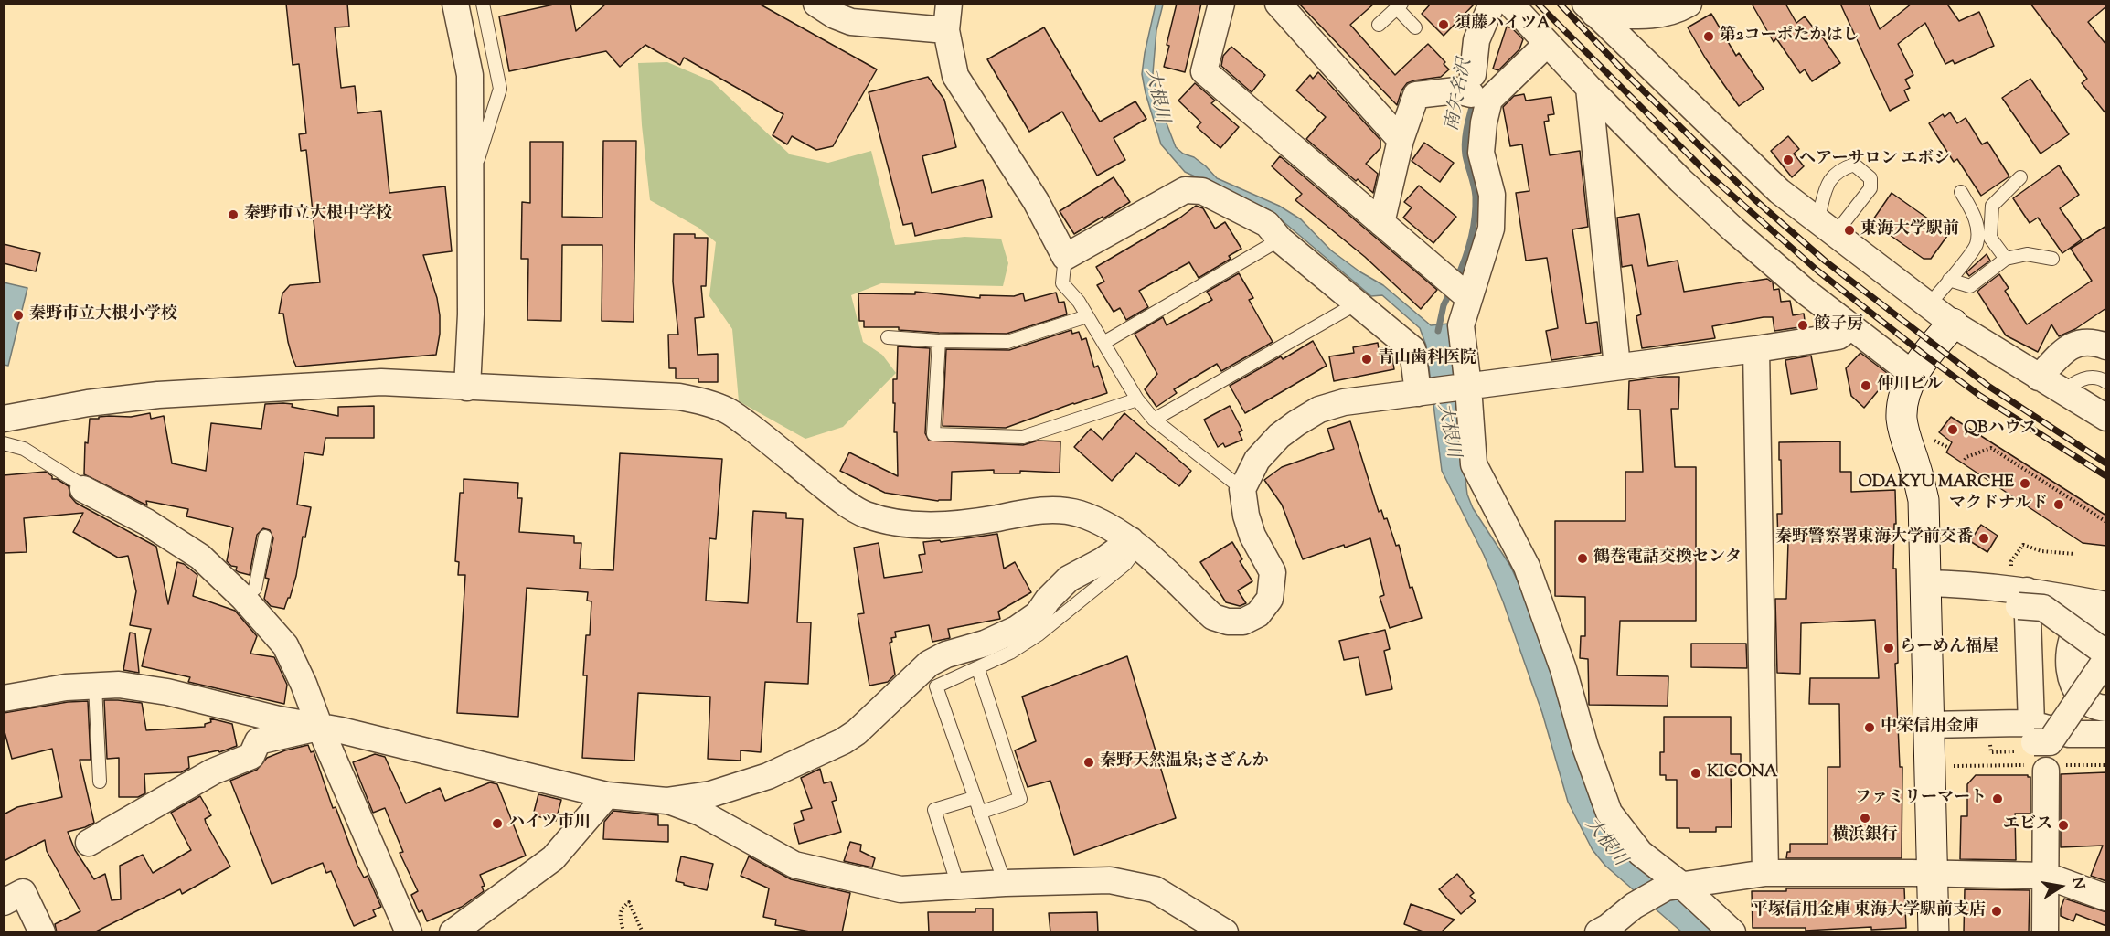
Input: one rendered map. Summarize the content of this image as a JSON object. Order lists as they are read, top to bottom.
{
  "water": ["南矢名沢", "大根川"],
  "places": [
    "須藤ハイツA",
    "第2コーポたかはし",
    "ヘアーサロン エボシ",
    "秦野市立大根中学校",
    "東海大学駅前",
    "秦野市立大根小学校",
    "餃子房",
    "青山歯科医院",
    "仲川ビル",
    "QBハウス",
    "ODAKYU MARCHE",
    "マクドナルド",
    "秦野警察署東海大学前交番",
    "鶴巻電話交換センタ",
    "らーめん福屋",
    "中栄信用金庫",
    "秦野天然温泉;さざんか",
    "KICONA",
    "ファミリーマート",
    "横浜銀行",
    "ハイツ市川",
    "エビス",
    "平塚信用金庫 東海大学駅前支店"
  ],
  "north": "right"
}
